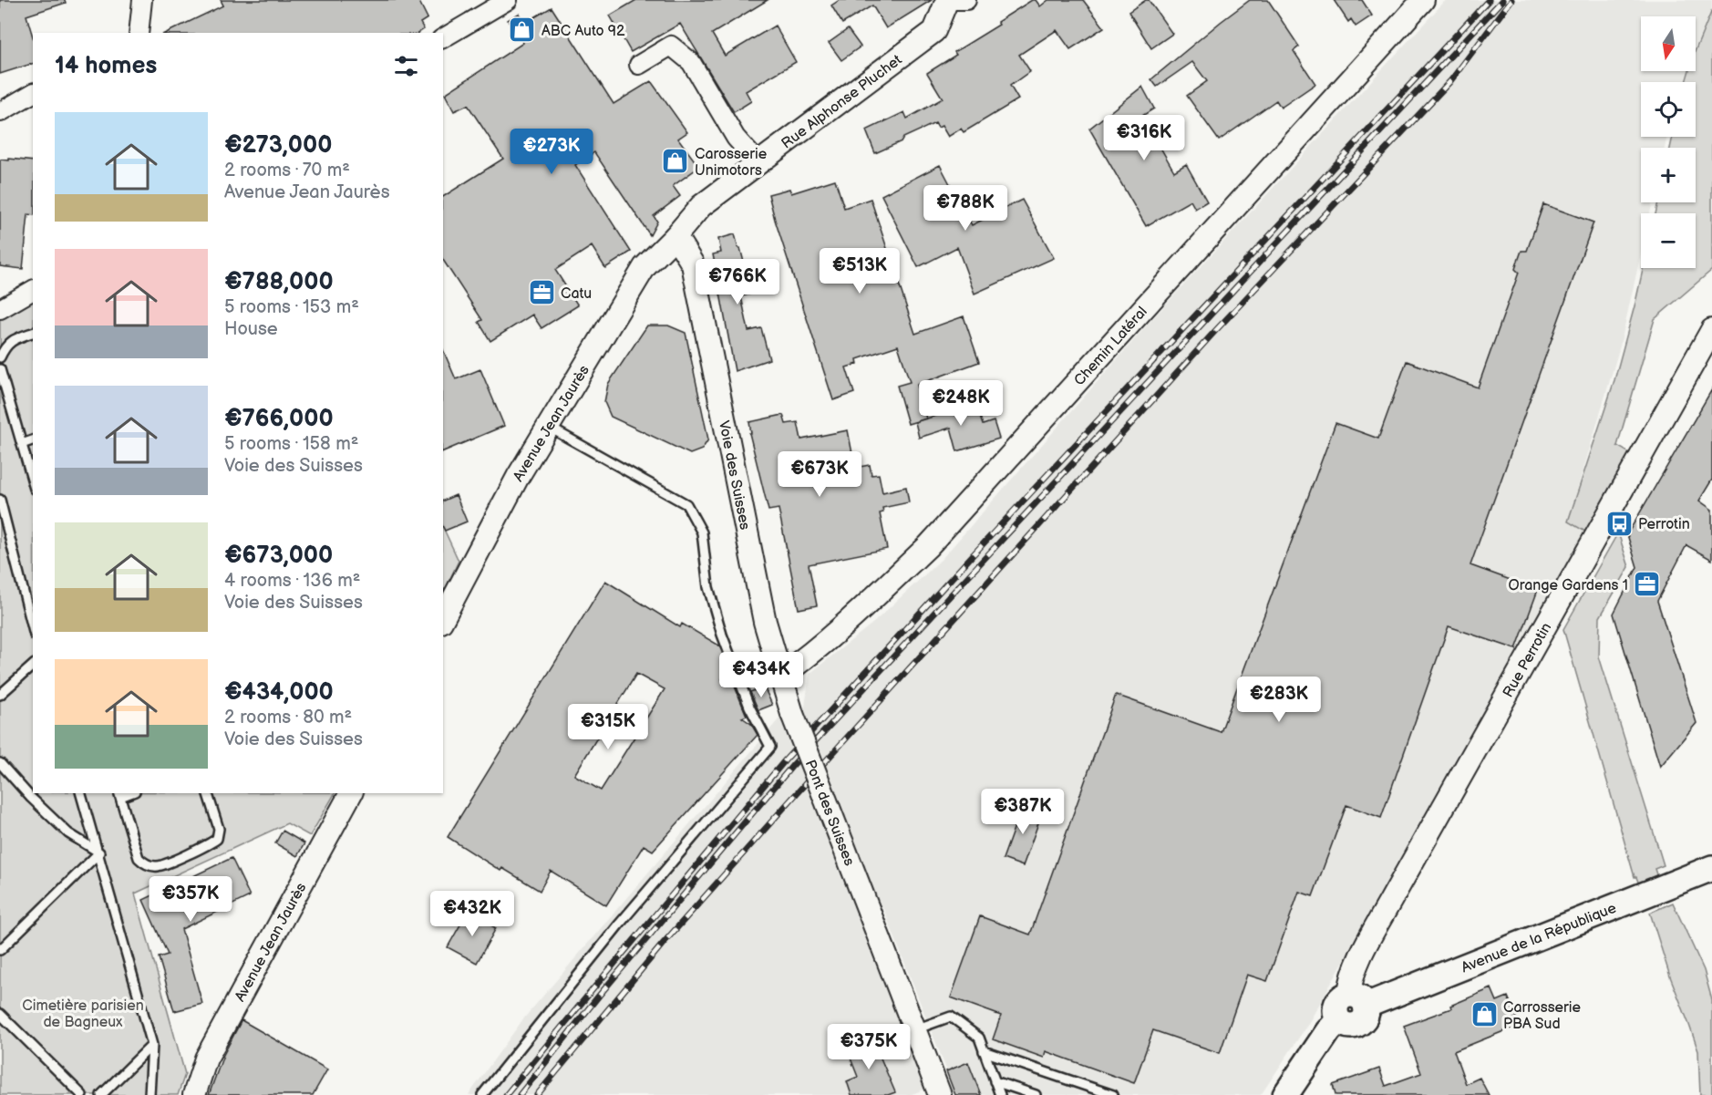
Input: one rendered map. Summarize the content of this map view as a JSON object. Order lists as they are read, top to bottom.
{
  "streets": {
    "main road": ["Avenue de la République"],
    "street": [
      "Rue Alphonse Pluchet",
      "Chemin Latéral",
      "Avenue Jean Jaurès",
      "Voie des Suisses",
      "Rue Perrotin",
      "Pont des Suisses"
    ]
  },
  "crossings": [
    ["Rue Alphonse Pluchet", "Avenue Jean Jaurès"],
    ["Rue Alphonse Pluchet", "Voie des Suisses"],
    ["Chemin Latéral", "Voie des Suisses"],
    ["Avenue Jean Jaurès", "Voie des Suisses"],
    ["Voie des Suisses", "Pont des Suisses"],
    ["Rue Perrotin", "Avenue de la République"]
  ],
  "parks": ["Cimetière parisien de Bagneux"],
  "places": {
    "shop": ["ABC Auto 92", "Carosserie Unimotors", "Carrosserie PBA Sud"],
    "office": ["Catu", "Orange Gardens 1"],
    "bus stop": ["Perrotin"]
  },
  "north": "bottom",
  "page": {
    "map_buttons": ["+", "−"],
    "heading": "14 homes",
    "list": [
      {
        "name": "€273,000",
        "note": "2 rooms · 70 m² · Avenue Jean Jaurès"
      },
      {
        "name": "€788,000",
        "note": "5 rooms · 153 m² · House"
      },
      {
        "name": "€766,000",
        "note": "5 rooms · 158 m² · Voie des Suisses"
      },
      {
        "name": "€673,000",
        "note": "4 rooms · 136 m² · Voie des Suisses"
      },
      {
        "name": "€434,000",
        "note": "2 rooms · 80 m² · Voie des Suisses"
      }
    ],
    "price": [
      "€316K",
      "€273K",
      "€788K",
      "€513K",
      "€766K",
      "€248K",
      "€673K",
      "€434K",
      "€283K",
      "€315K",
      "€387K",
      "€357K",
      "€432K",
      "€375K"
    ]
  }
}
